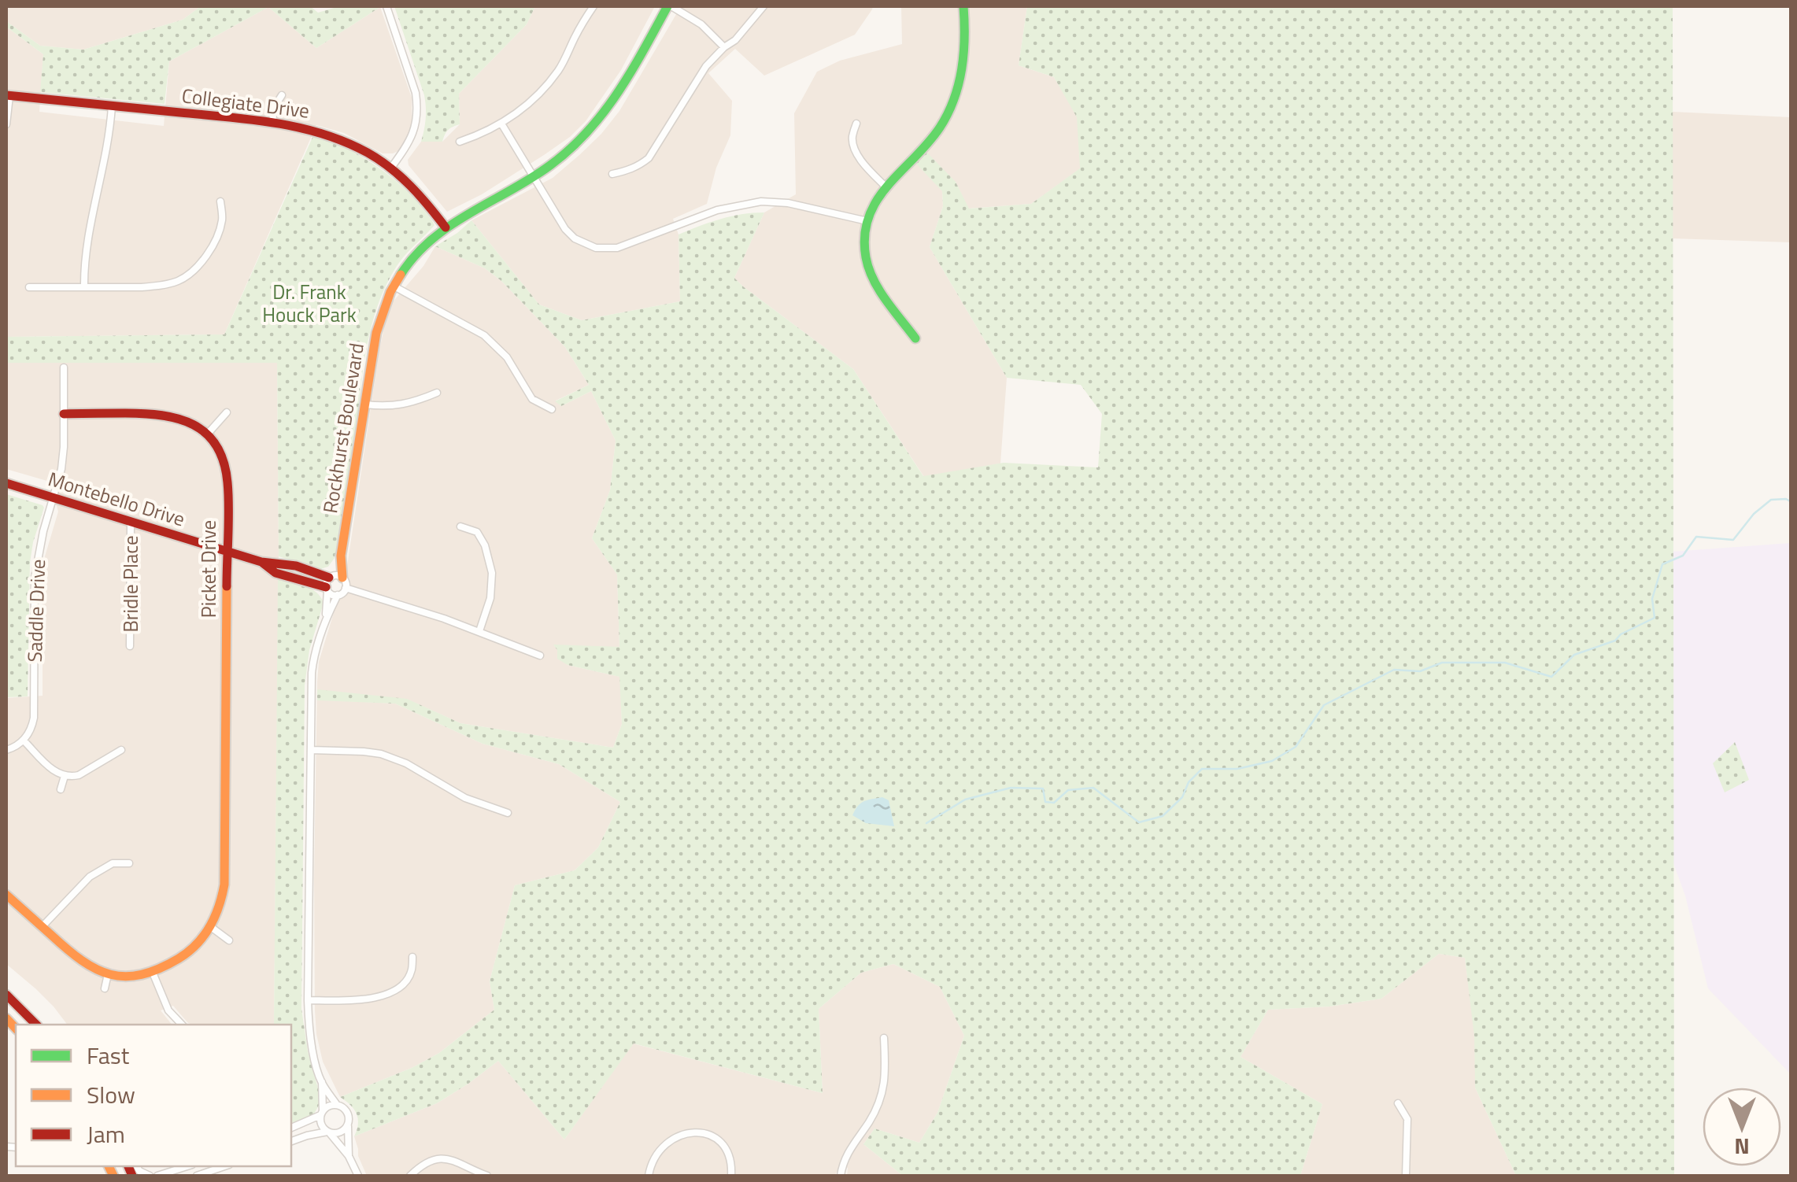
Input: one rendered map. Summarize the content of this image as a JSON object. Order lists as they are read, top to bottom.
{
  "streets": {
    "main road": [
      "Collegiate Drive",
      "Rockhurst Boulevard",
      "Montebello Drive",
      "Picket Drive"
    ],
    "street": ["Bridle Place", "Saddle Drive"]
  },
  "crossings": [
    ["Collegiate Drive", "Rockhurst Boulevard"],
    ["Rockhurst Boulevard", "Montebello Drive"],
    ["Montebello Drive", "Picket Drive"],
    ["Montebello Drive", "Bridle Place"],
    ["Montebello Drive", "Saddle Drive"]
  ],
  "parks": ["Dr. Frank Houck Park"],
  "legend": ["Fast", "Slow", "Jam"],
  "north": "bottom"
}
